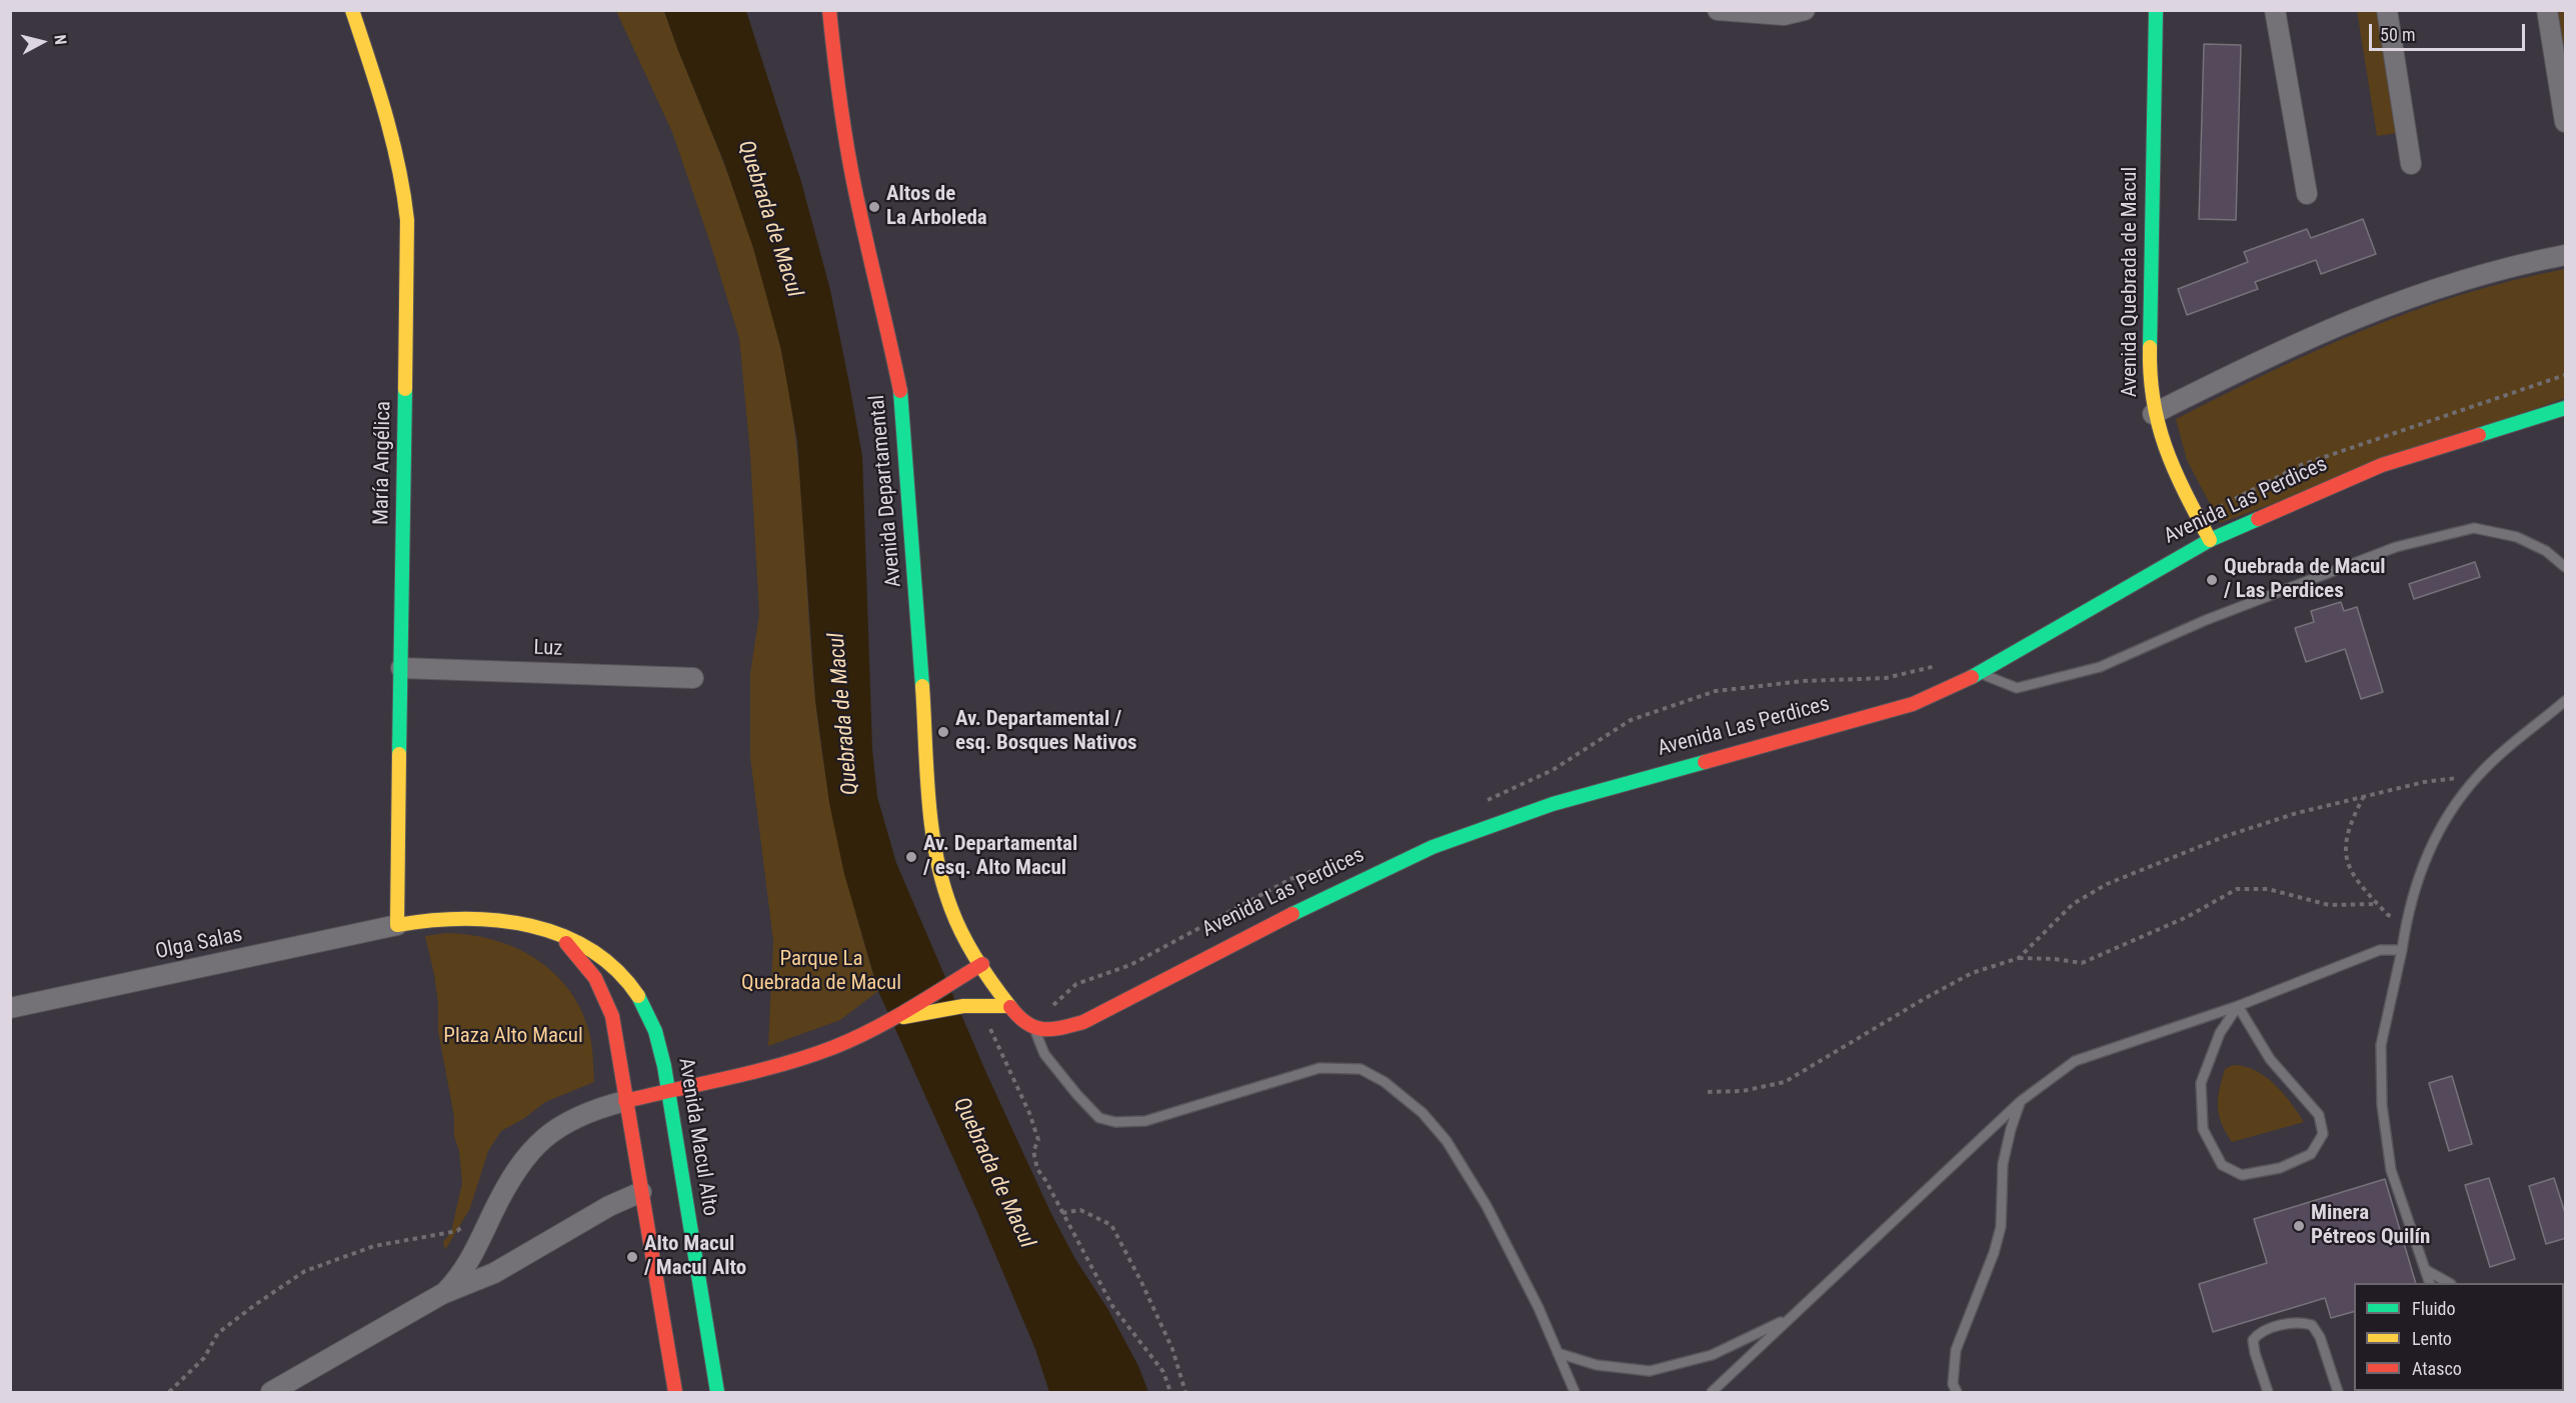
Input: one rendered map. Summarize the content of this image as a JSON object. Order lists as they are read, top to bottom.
{
  "streets": {
    "street": [
      "Avenida Quebrada de Macul",
      "María Angélica",
      "Avenida Departamental",
      "Avenida Las Perdices",
      "Luz",
      "Olga Salas",
      "Avenida Macul Alto"
    ]
  },
  "crossings": [
    ["Avenida Quebrada de Macul", "Avenida Las Perdices"],
    ["María Angélica", "Luz"],
    ["María Angélica", "Olga Salas"],
    ["María Angélica", "Avenida Macul Alto"],
    ["Olga Salas", "Avenida Macul Alto"]
  ],
  "water": ["Quebrada de Macul"],
  "parks": ["Parque La Quebrada de Macul", "Plaza Alto Macul"],
  "places": [
    "Altos de La Arboleda",
    "Quebrada de Macul / Las Perdices",
    "Av. Departamental / esq. Bosques Nativos",
    "Av. Departamental / esq. Alto Macul",
    "Minera Pétreos Quilín",
    "Alto Macul / Macul Alto"
  ],
  "legend": ["Fluido", "Lento", "Atasco"],
  "scale_bar": "50 m",
  "north": "right"
}
